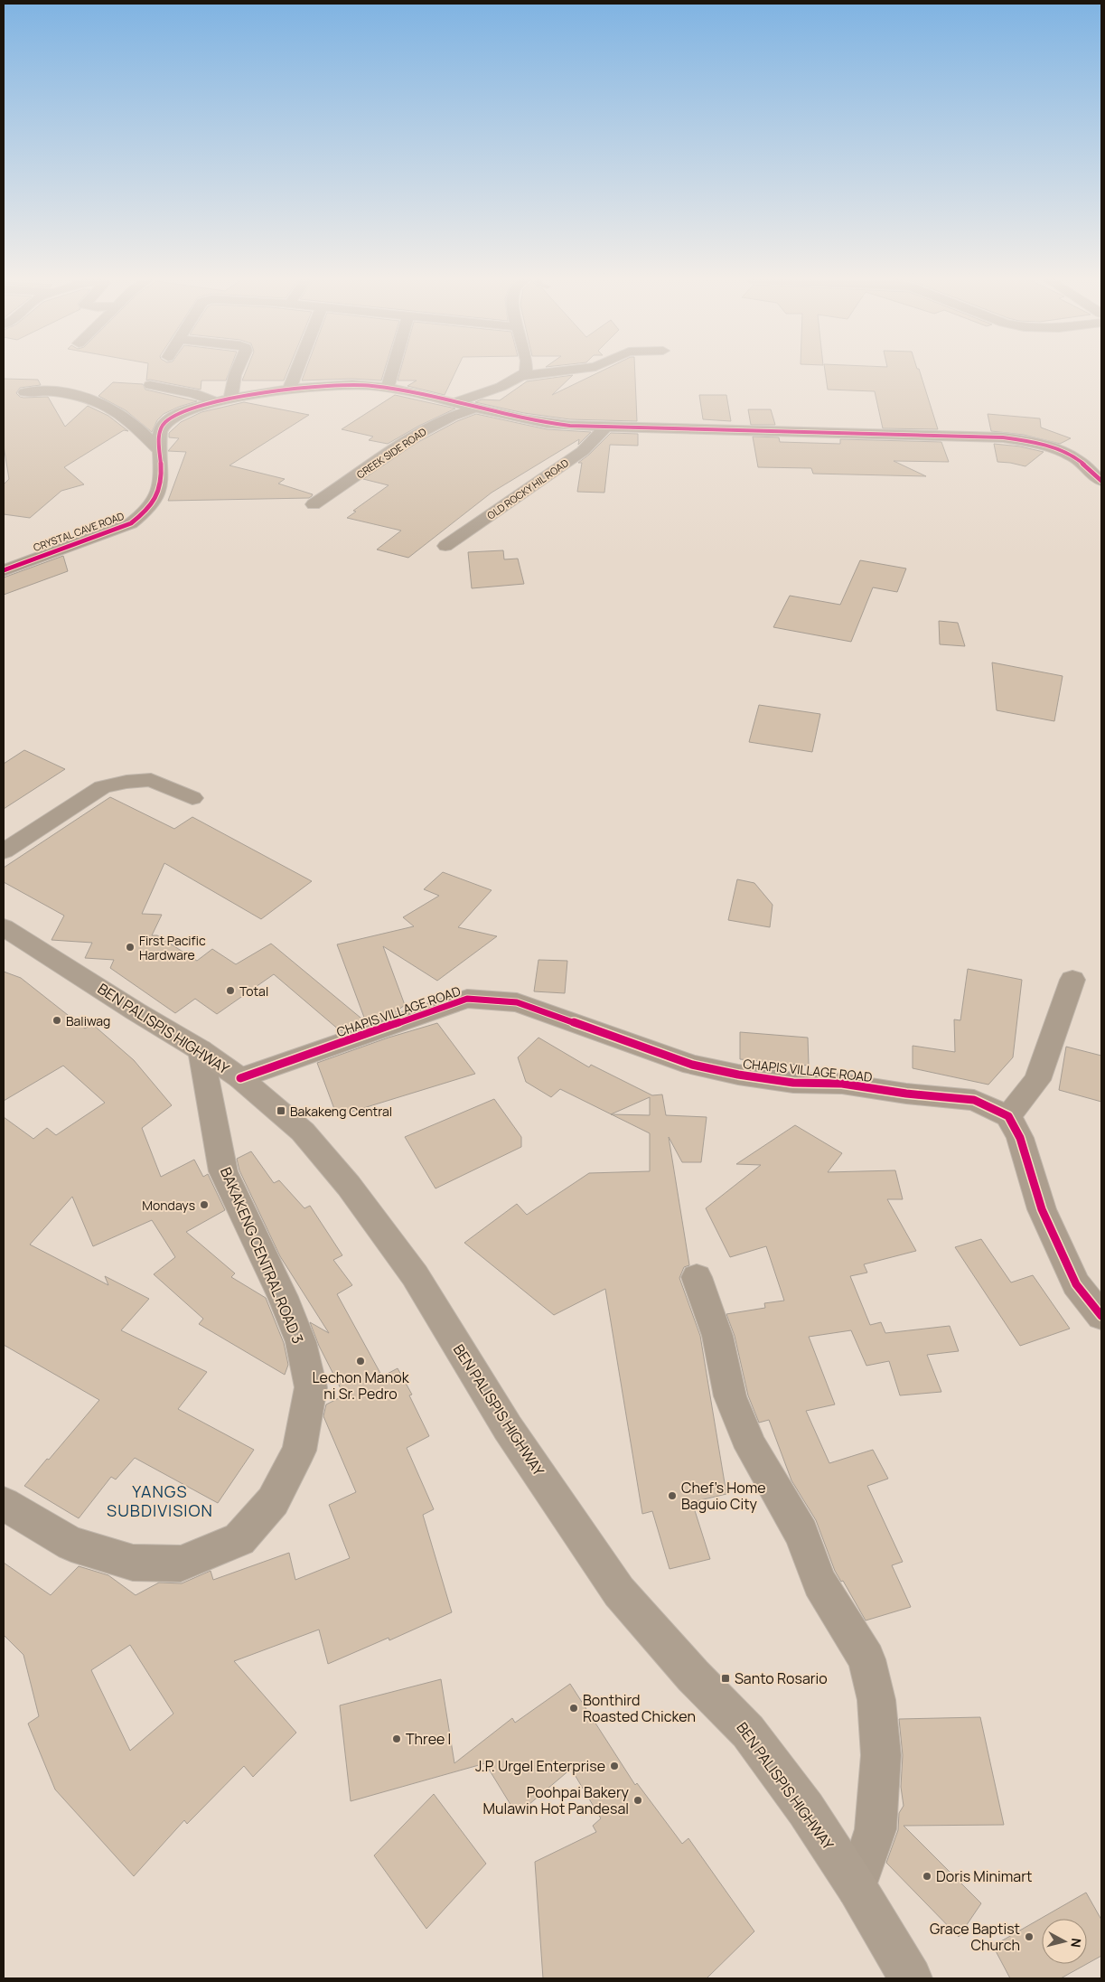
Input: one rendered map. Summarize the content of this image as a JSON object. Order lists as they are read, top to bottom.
{
  "streets": {
    "main road": ["BEN PALISPIS HIGHWAY"],
    "street": [
      "CREEK SIDE ROAD",
      "OLD ROCKY HIL ROAD",
      "CRYSTAL CAVE ROAD",
      "CHAPIS VILLAGE ROAD",
      "BAKAKENG CENTRAL ROAD 3"
    ]
  },
  "crossings": [
    ["CREEK SIDE ROAD", "CRYSTAL CAVE ROAD"],
    ["OLD ROCKY HIL ROAD", "CRYSTAL CAVE ROAD"],
    ["CHAPIS VILLAGE ROAD", "BEN PALISPIS HIGHWAY"],
    ["BEN PALISPIS HIGHWAY", "BAKAKENG CENTRAL ROAD 3"]
  ],
  "districts": ["YANGS SUBDIVISION"],
  "places": {
    "other": [
      "First Pacific Hardware",
      "Total",
      "Baliwag",
      "Mondays",
      "Lechon Manok ni Sr. Pedro",
      "Chef's Home Baguio City",
      "Bonthird Roasted Chicken",
      "Three I",
      "J.P. Urgel Enterprise",
      "Poohpai Bakery Mulawin Hot Pandesal",
      "Doris Minimart",
      "Grace Baptist Church"
    ],
    "transit": ["Bakakeng Central", "Santo Rosario"]
  },
  "north": "right"
}
